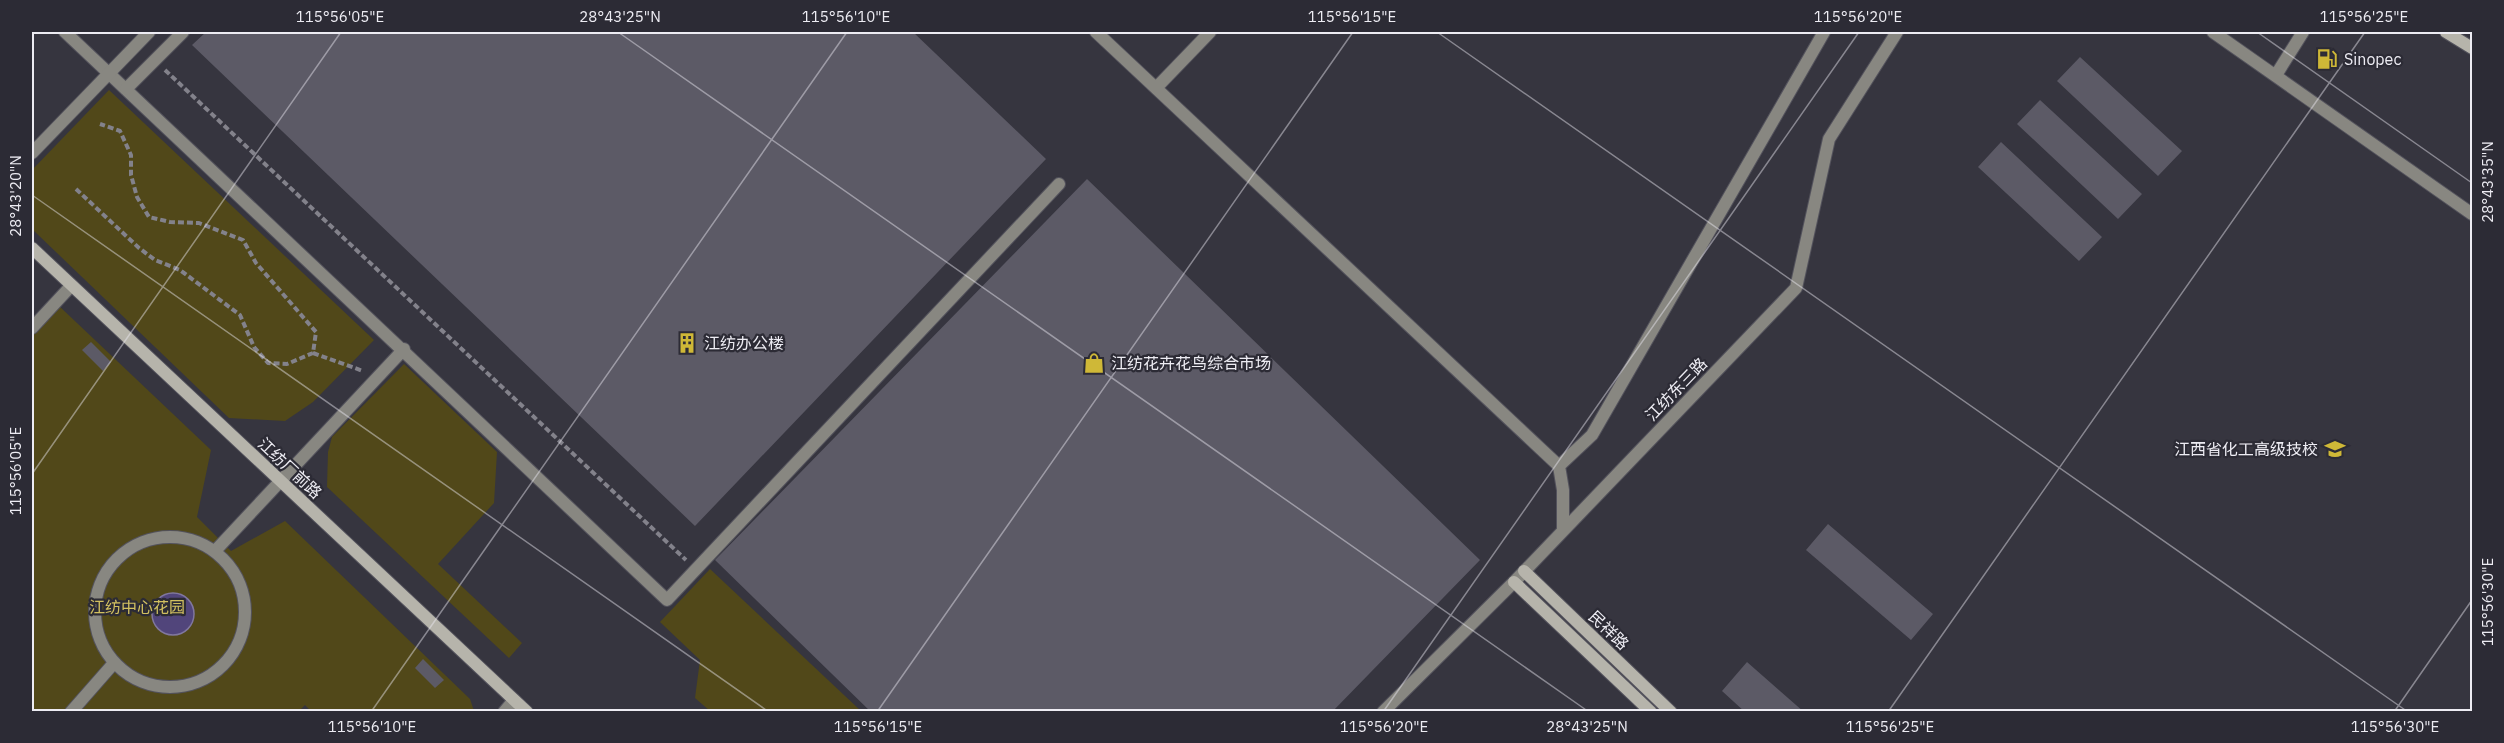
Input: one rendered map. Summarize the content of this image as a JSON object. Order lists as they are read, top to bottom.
{
  "streets": {
    "main road": ["江纺厂前路", "民祥路"],
    "street": ["江纺东三路"]
  },
  "crossings": [
    ["江纺东三路", "民祥路"]
  ],
  "parks": ["江纺中心花园"],
  "places": {
    "fuel station": ["Sinopec"],
    "building": ["江纺办公楼"],
    "shop": ["江纺花卉花鸟综合市场"],
    "school or university": ["江西省化工高级技校"]
  },
  "coordinates": [
    "115°56'05\"E",
    "28°43'25\"N",
    "115°56'10\"E",
    "115°56'15\"E",
    "115°56'20\"E",
    "115°56'25\"E",
    "28°43'35\"N",
    "28°43'20\"N",
    "115°56'30\"E"
  ]
}
